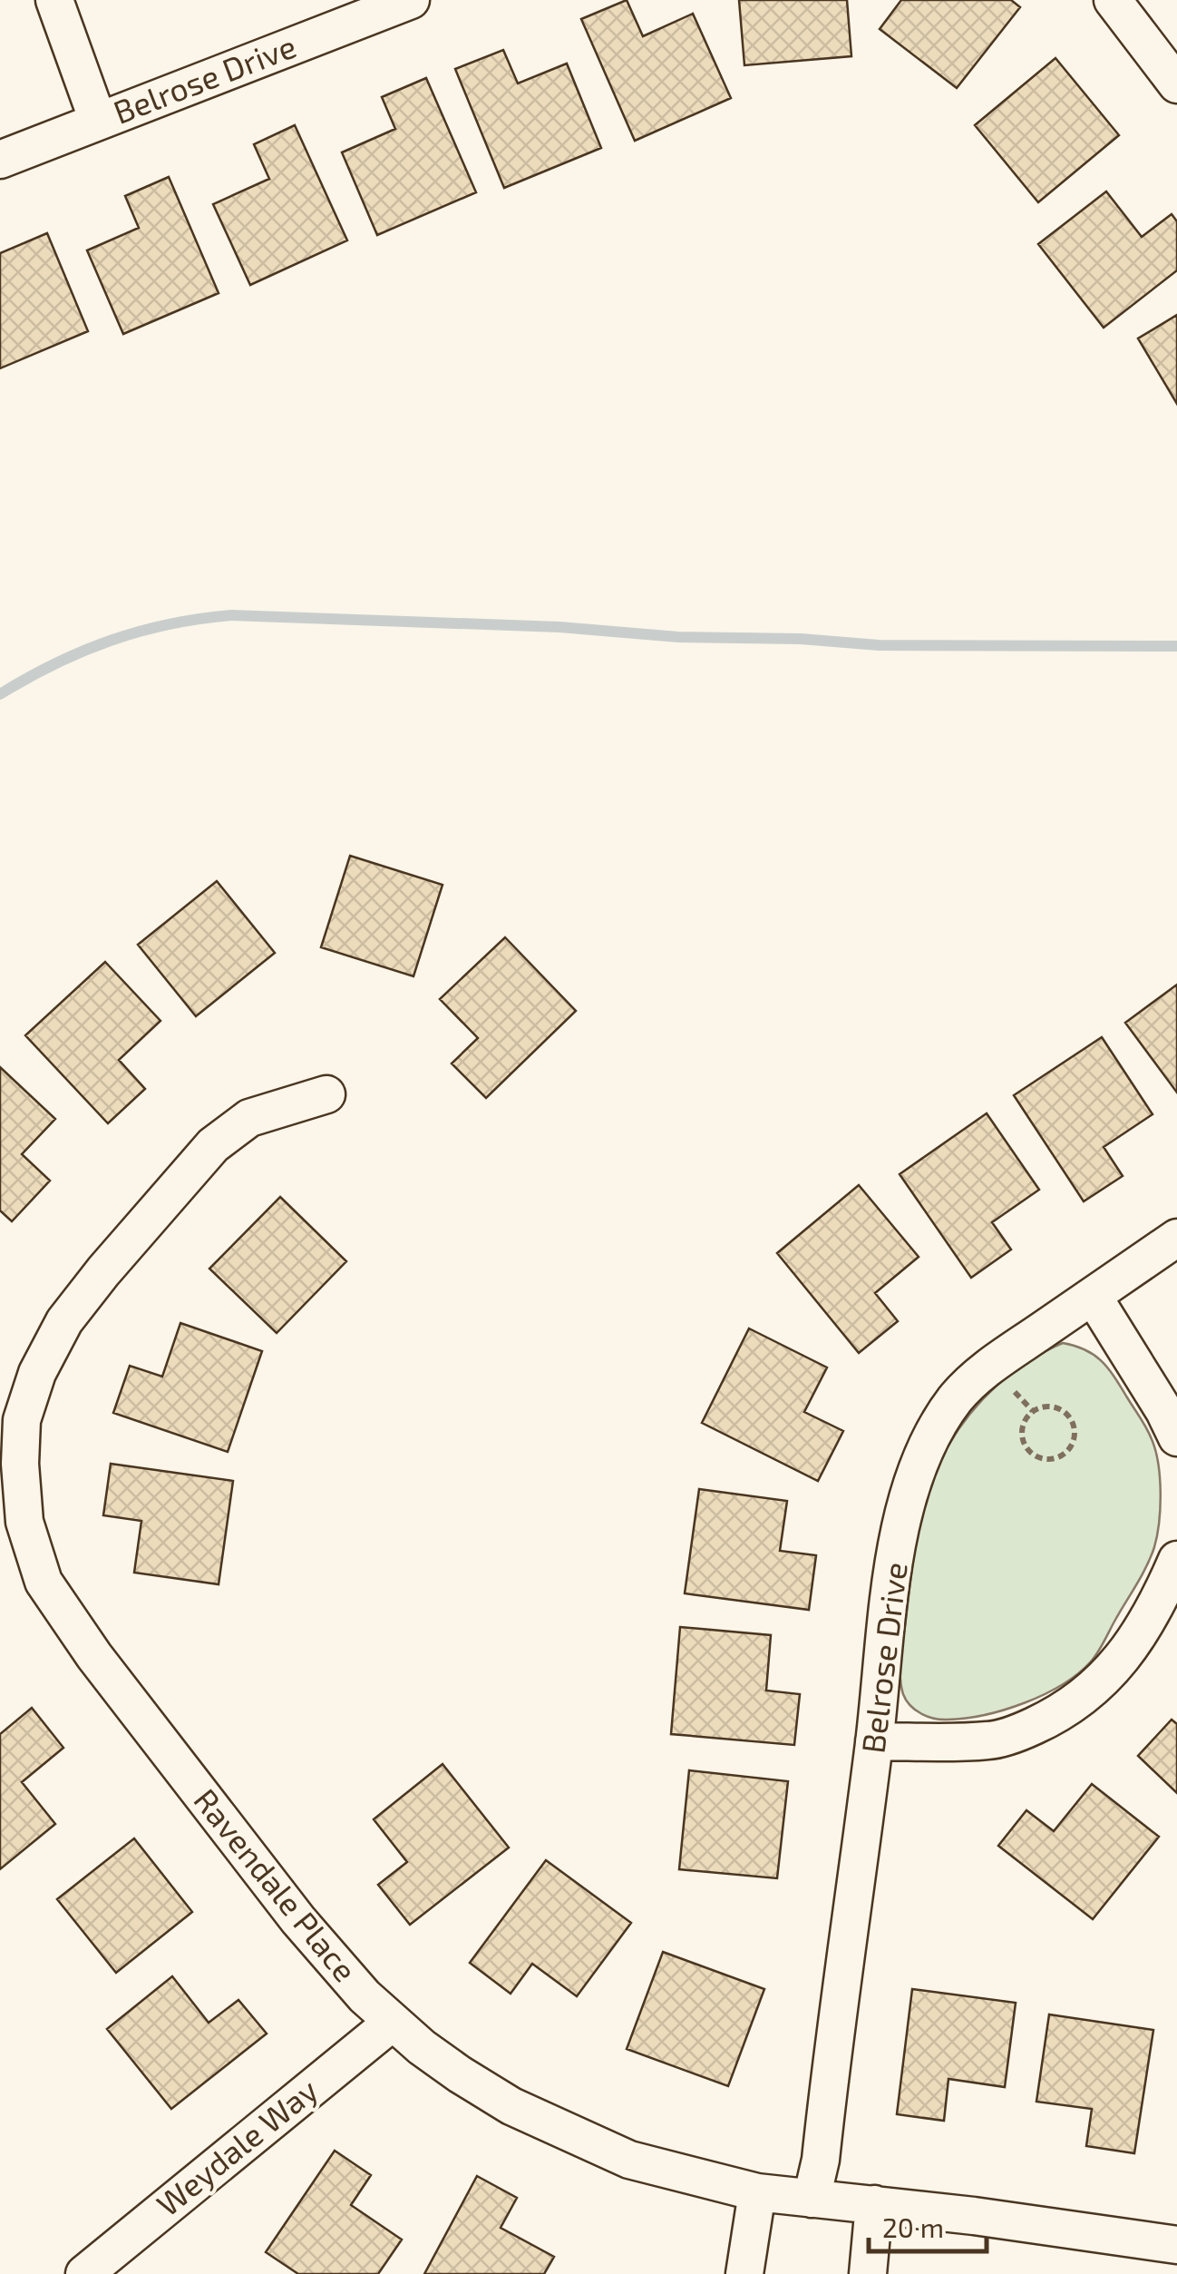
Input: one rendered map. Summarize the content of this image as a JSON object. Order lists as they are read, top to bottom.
{
  "streets": {
    "street": ["Belrose Drive", "Ravendale Place", "Weydale Way"]
  },
  "crossings": [
    ["Belrose Drive", "Ravendale Place"],
    ["Ravendale Place", "Weydale Way"]
  ],
  "scale_bar": "20 m"
}
